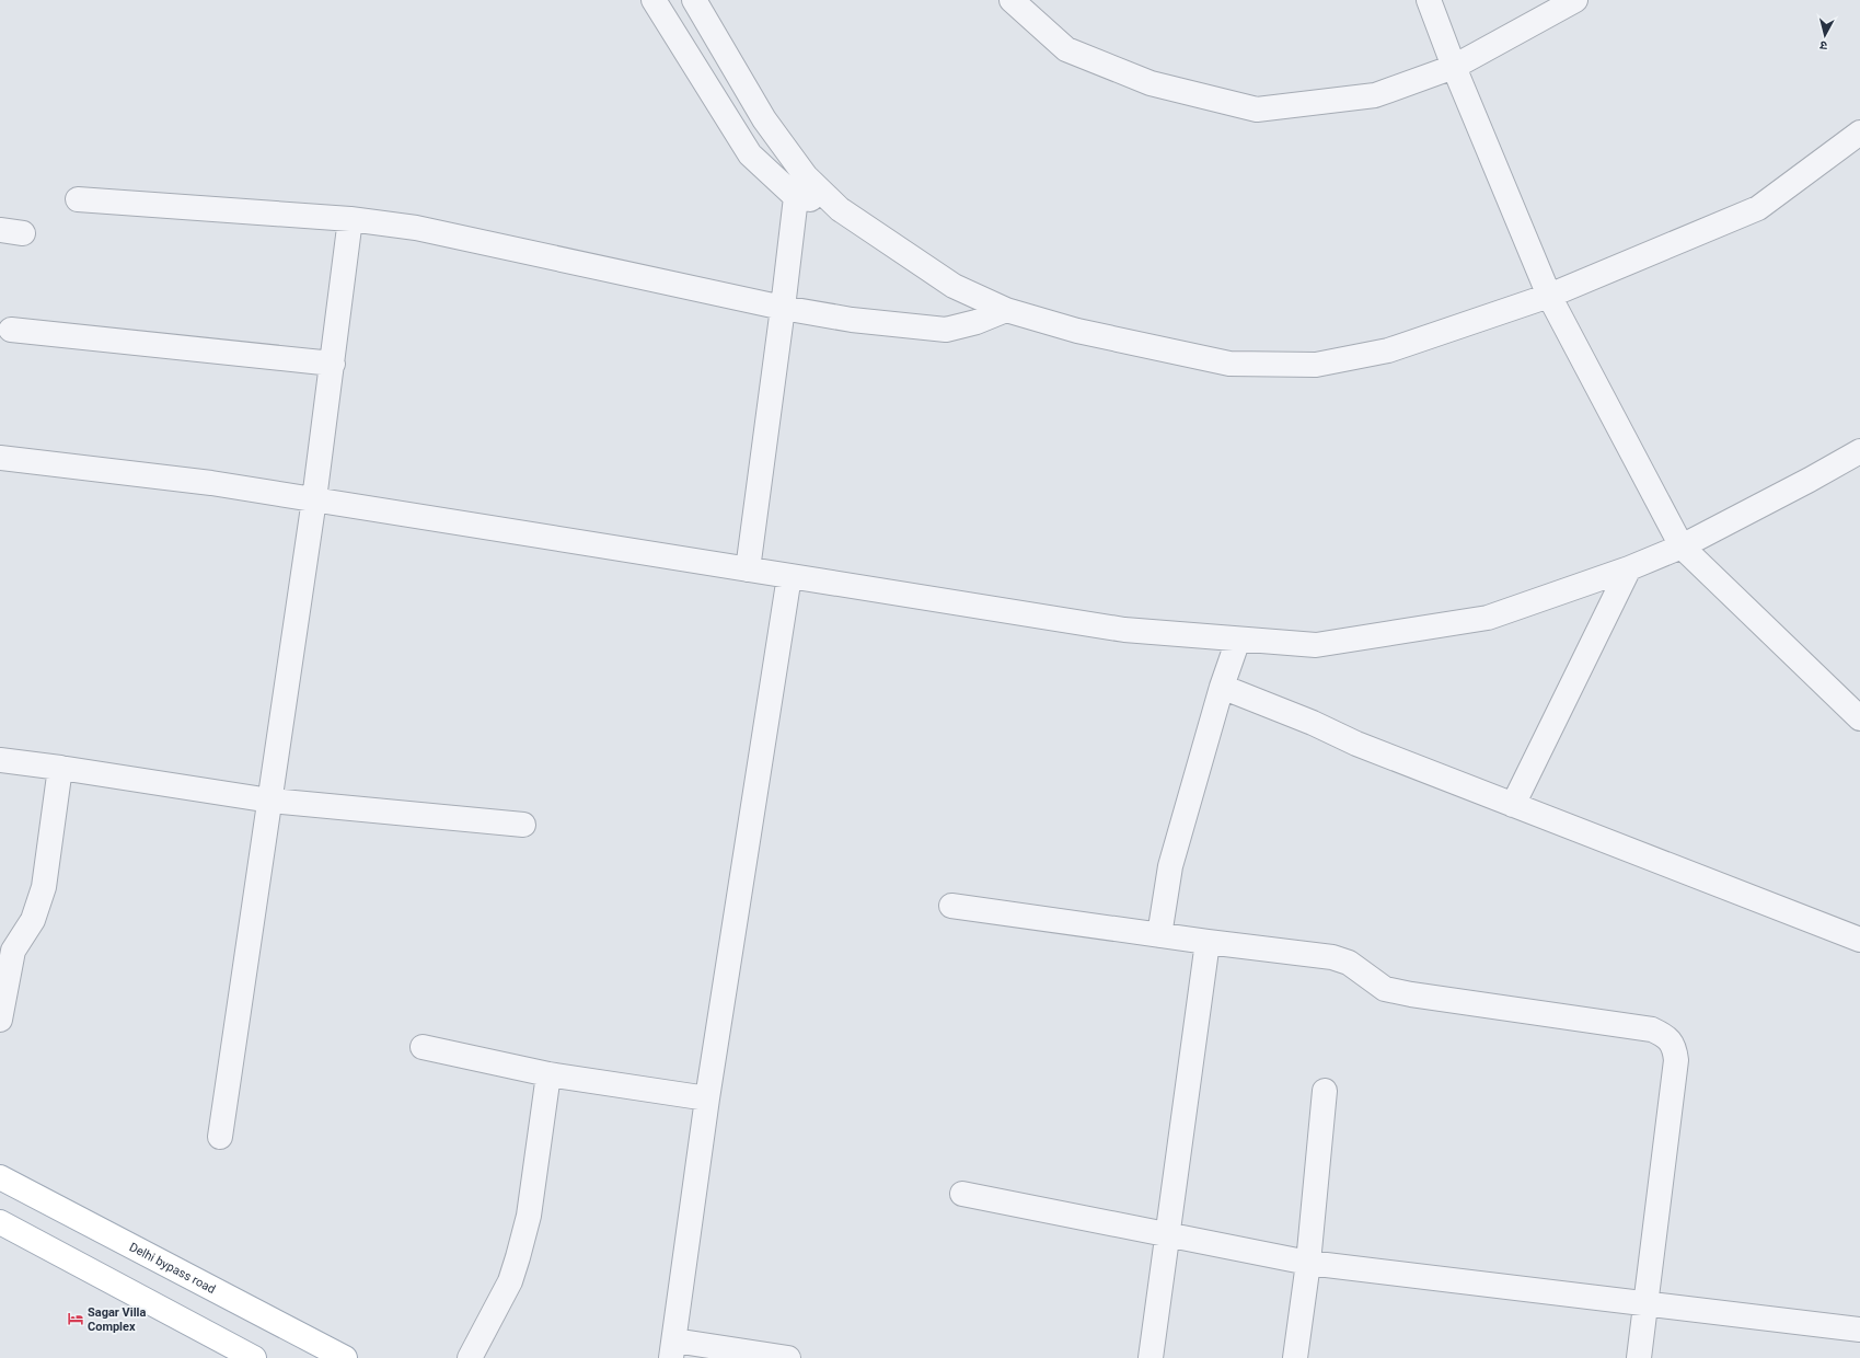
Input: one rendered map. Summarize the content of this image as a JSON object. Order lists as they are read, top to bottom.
{
  "streets": {
    "main road": ["Delhi bypass road"]
  },
  "places": {
    "hotel": ["Sagar Villa Complex"]
  },
  "north": "bottom"
}
